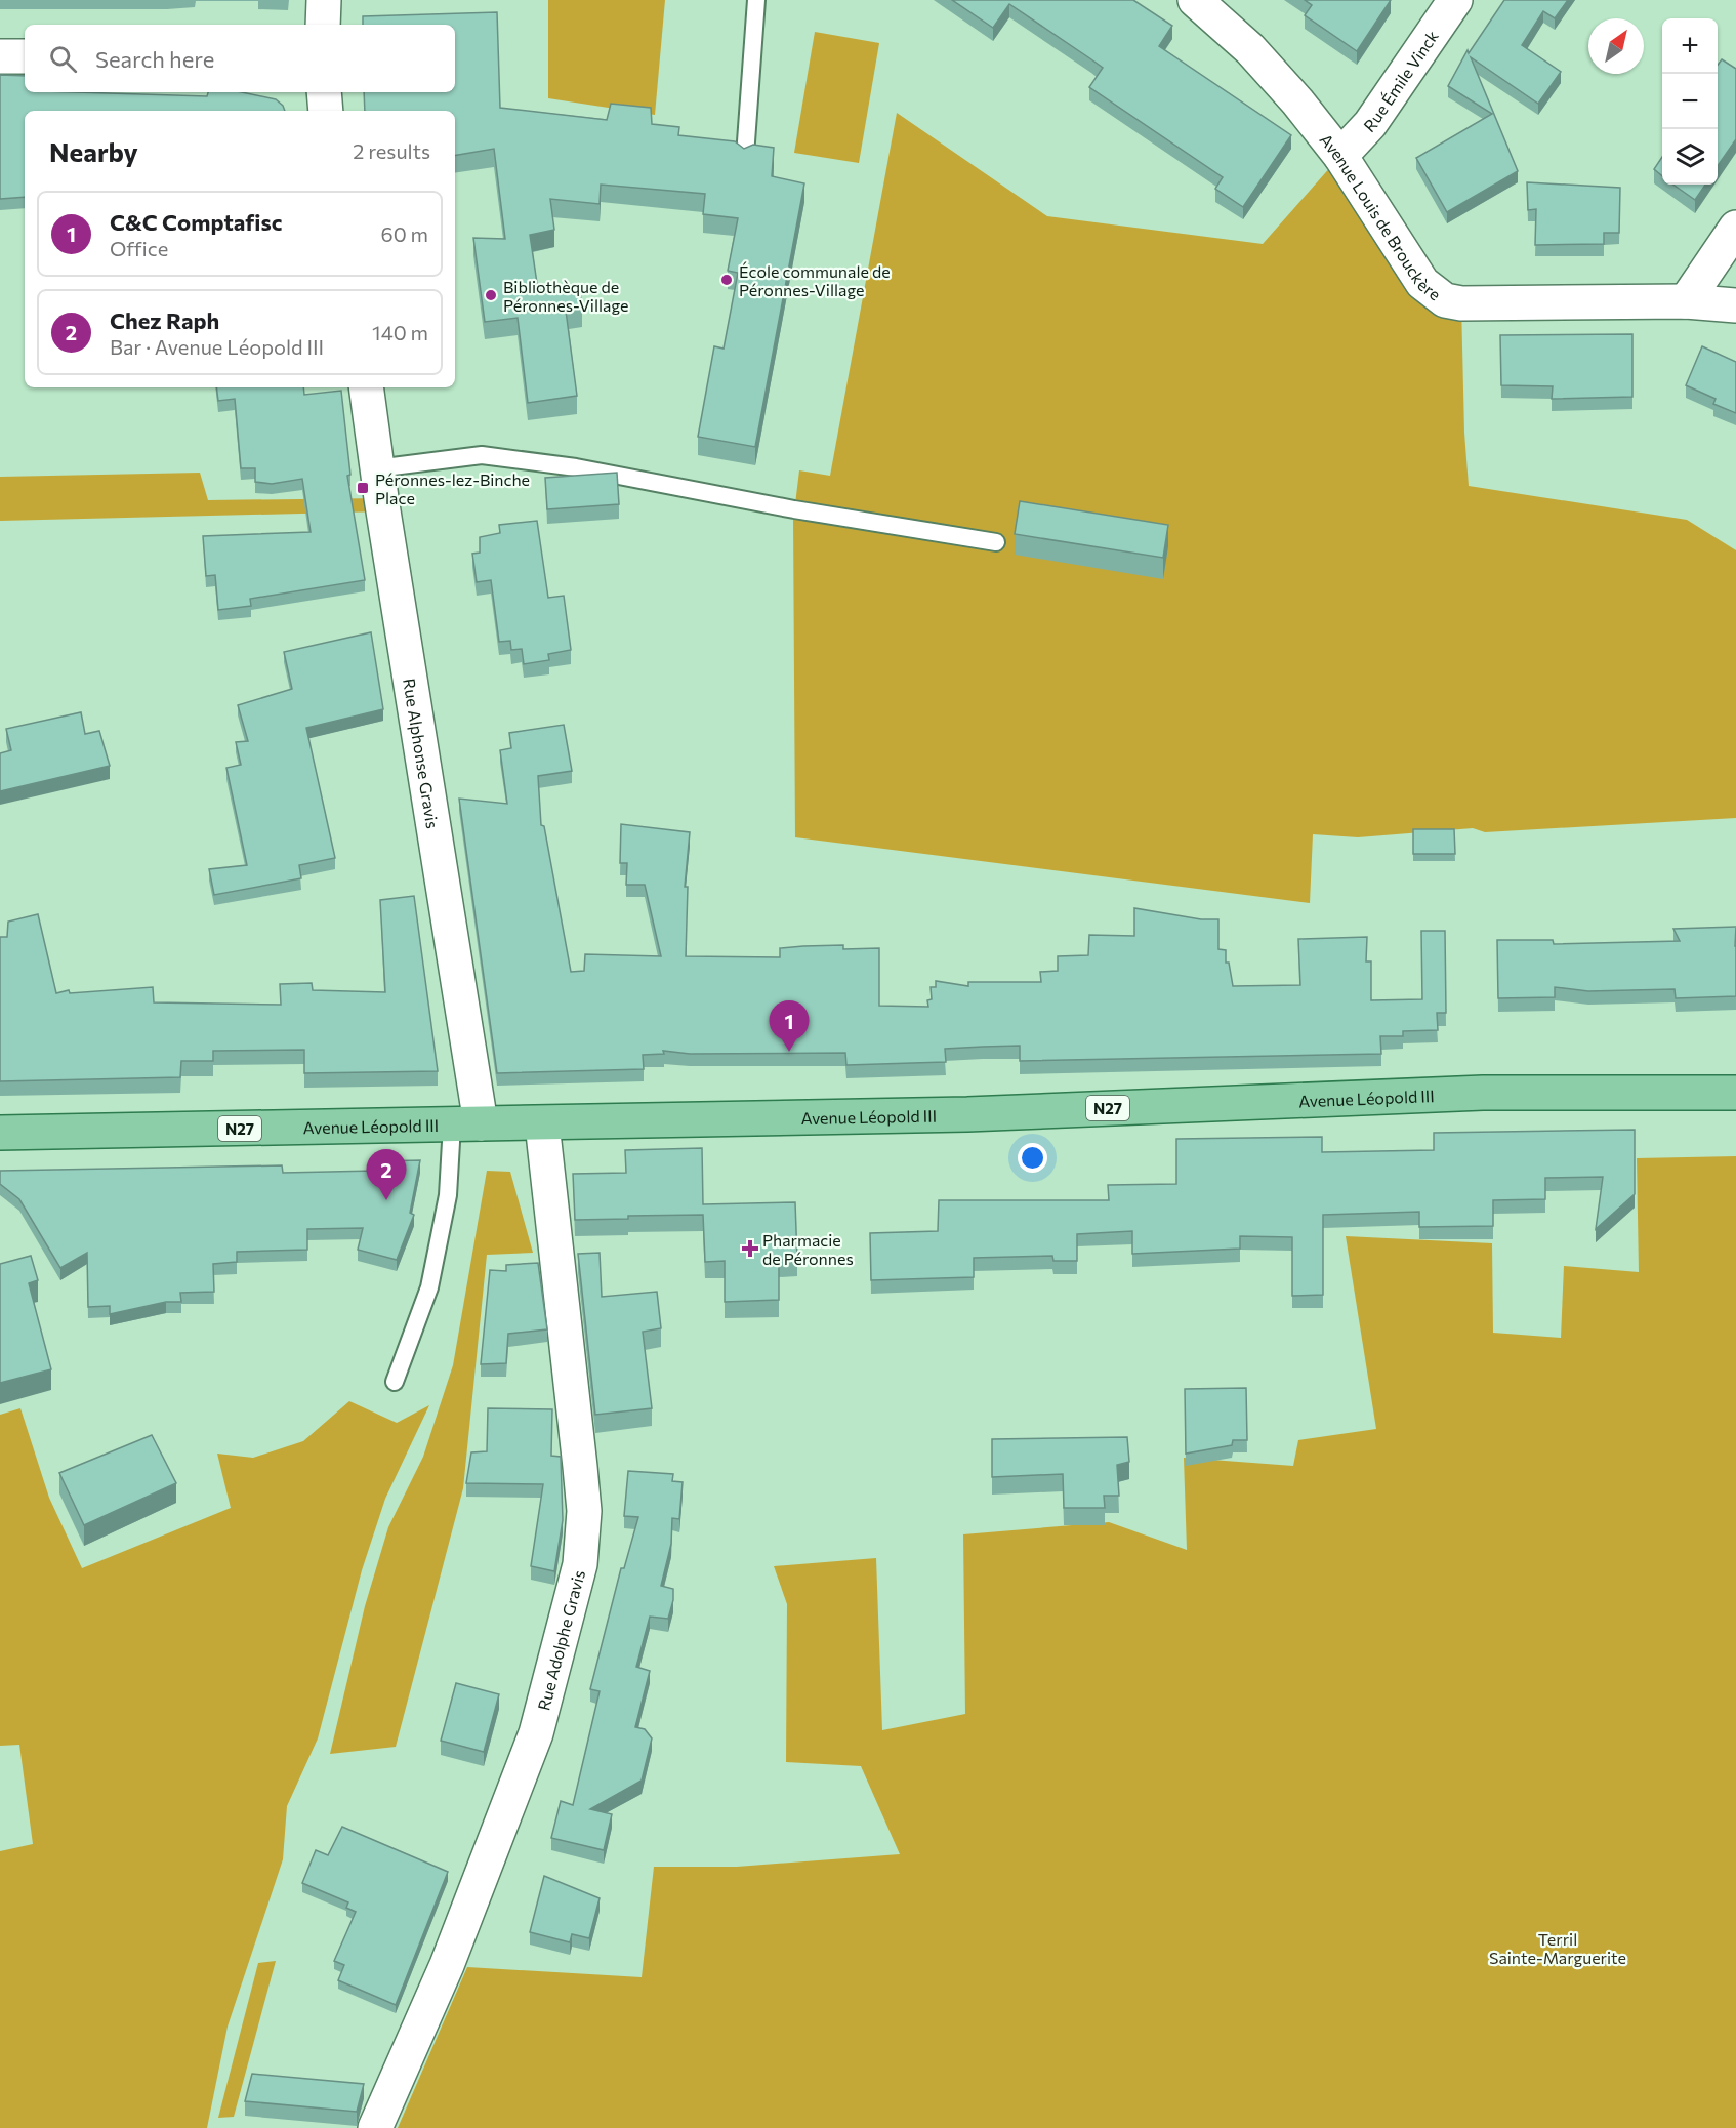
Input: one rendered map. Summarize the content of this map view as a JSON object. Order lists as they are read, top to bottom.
{
  "streets": {
    "main road": ["Avenue Léopold III", "N27"],
    "street": [
      "Rue Émile Vinck",
      "Avenue Louis de Brouckère",
      "Rue Alphonse Gravis",
      "Rue Adolphe Gravis"
    ]
  },
  "crossings": [
    ["Rue Émile Vinck", "Avenue Louis de Brouckère"],
    ["Rue Alphonse Gravis", "Avenue Léopold III"],
    ["Avenue Léopold III", "Rue Adolphe Gravis"]
  ],
  "parks": ["Terril Sainte-Marguerite"],
  "places": {
    "other": ["École communale de Péronnes-Village", "Bibliothèque de Péronnes-Village"],
    "transit": ["Péronnes-lez-Binche Place"],
    "health": ["Pharmacie de Péronnes"]
  },
  "north": "top right",
  "page": {
    "map_buttons": ["+", "−"],
    "search": "Search here",
    "heading": ["Nearby", "2 results"],
    "list": [
      {
        "mark": "1",
        "name": "C&C Comptafisc",
        "note": "Office",
        "value": "60 m"
      },
      {
        "mark": "2",
        "name": "Chez Raph",
        "note": "Bar · Avenue Léopold III",
        "value": "140 m"
      }
    ],
    "pins": ["1", "2"]
  }
}
